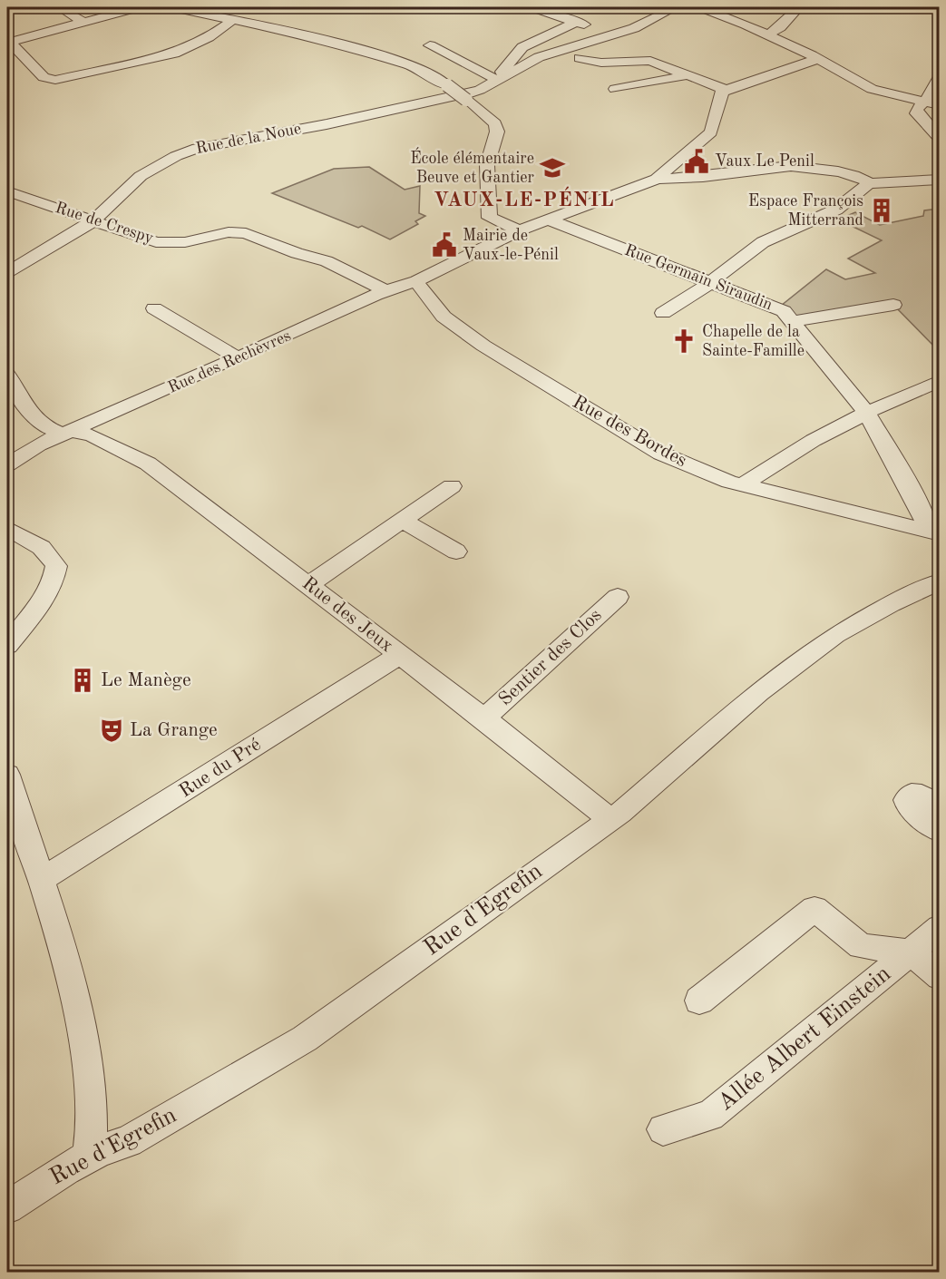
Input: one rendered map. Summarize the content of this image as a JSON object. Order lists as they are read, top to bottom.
{
  "streets": {
    "street": [
      "Rue de la Noue",
      "Rue de Crespy",
      "Rue Germain Siraudin",
      "Rue des Rechèvres",
      "Rue des Bordes",
      "Rue des Jeux",
      "Sentier des Clos",
      "Rue du Pré",
      "Rue d'Egrefin",
      "Allée Albert Einstein"
    ]
  },
  "crossings": [
    ["Rue de la Noue", "Rue de Crespy"],
    ["Rue de Crespy", "Rue des Rechèvres"],
    ["Rue Germain Siraudin", "Rue des Rechèvres"],
    ["Rue Germain Siraudin", "Rue des Bordes"],
    ["Rue des Rechèvres", "Rue des Bordes"],
    ["Rue des Rechèvres", "Rue des Jeux"],
    ["Rue des Jeux", "Sentier des Clos"],
    ["Rue des Jeux", "Rue du Pré"],
    ["Rue des Jeux", "Rue d'Egrefin"]
  ],
  "districts": ["VAUX-LE-PÉNIL"],
  "places": {
    "public building": ["Vaux Le Penil", "Mairie de Vaux-le-Pénil"],
    "school or university": ["École élémentaire Beuve et Gantier"],
    "building": ["Espace François Mitterrand", "Le Manège"],
    "church": ["Chapelle de la Sainte-Famille"],
    "theatre": ["La Grange"]
  }
}
